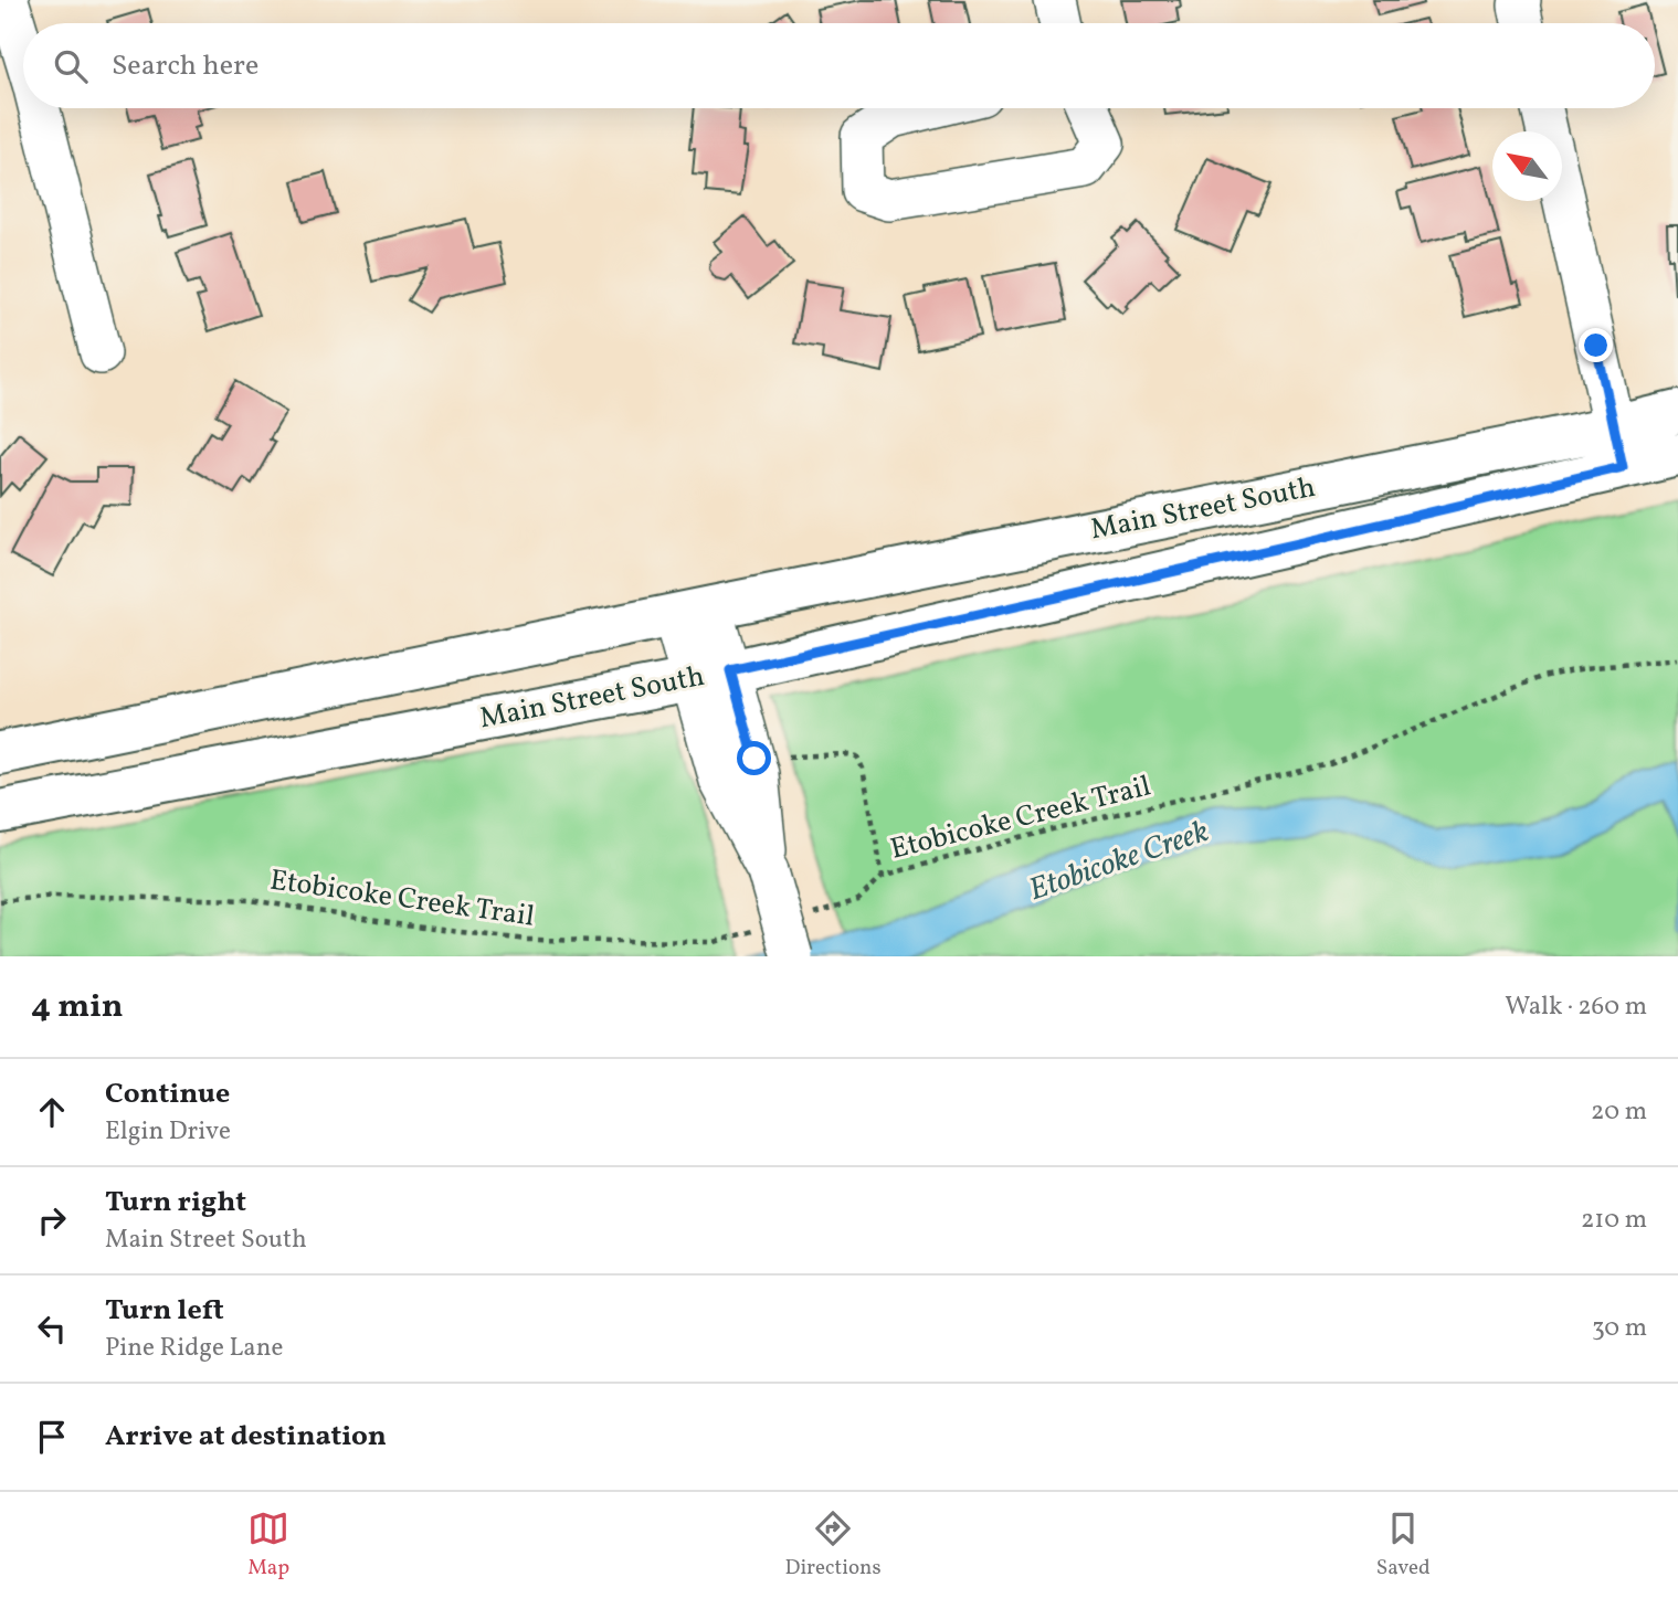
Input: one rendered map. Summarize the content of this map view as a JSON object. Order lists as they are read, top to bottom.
{
  "streets": {
    "main road": ["Main Street South"],
    "path": ["Etobicoke Creek Trail"]
  },
  "water": ["Etobicoke Creek"],
  "north": "top left",
  "page": {
    "search": "Search here",
    "heading": ["4 min", "Walk · 260 m"],
    "list": [
      ["Continue", "Elgin Drive", "20 m"],
      ["Turn right", "Main Street South", "210 m"],
      ["Turn left", "Pine Ridge Lane", "30 m"],
      "Arrive at destination"
    ],
    "nav": ["Map", "Directions", "Saved"]
  }
}
